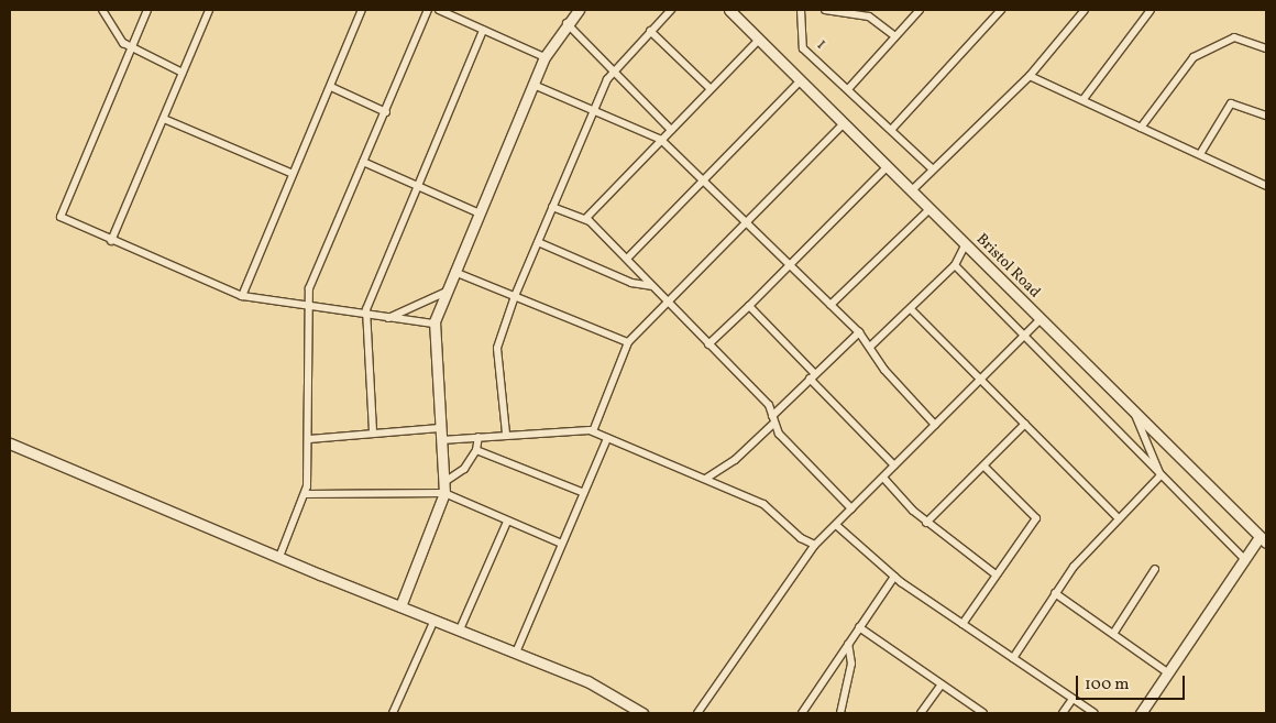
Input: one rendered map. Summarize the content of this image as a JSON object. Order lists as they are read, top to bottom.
{
  "streets": {
    "street": ["1", "Bristol Road"]
  },
  "scale_bar": "100 m"
}
